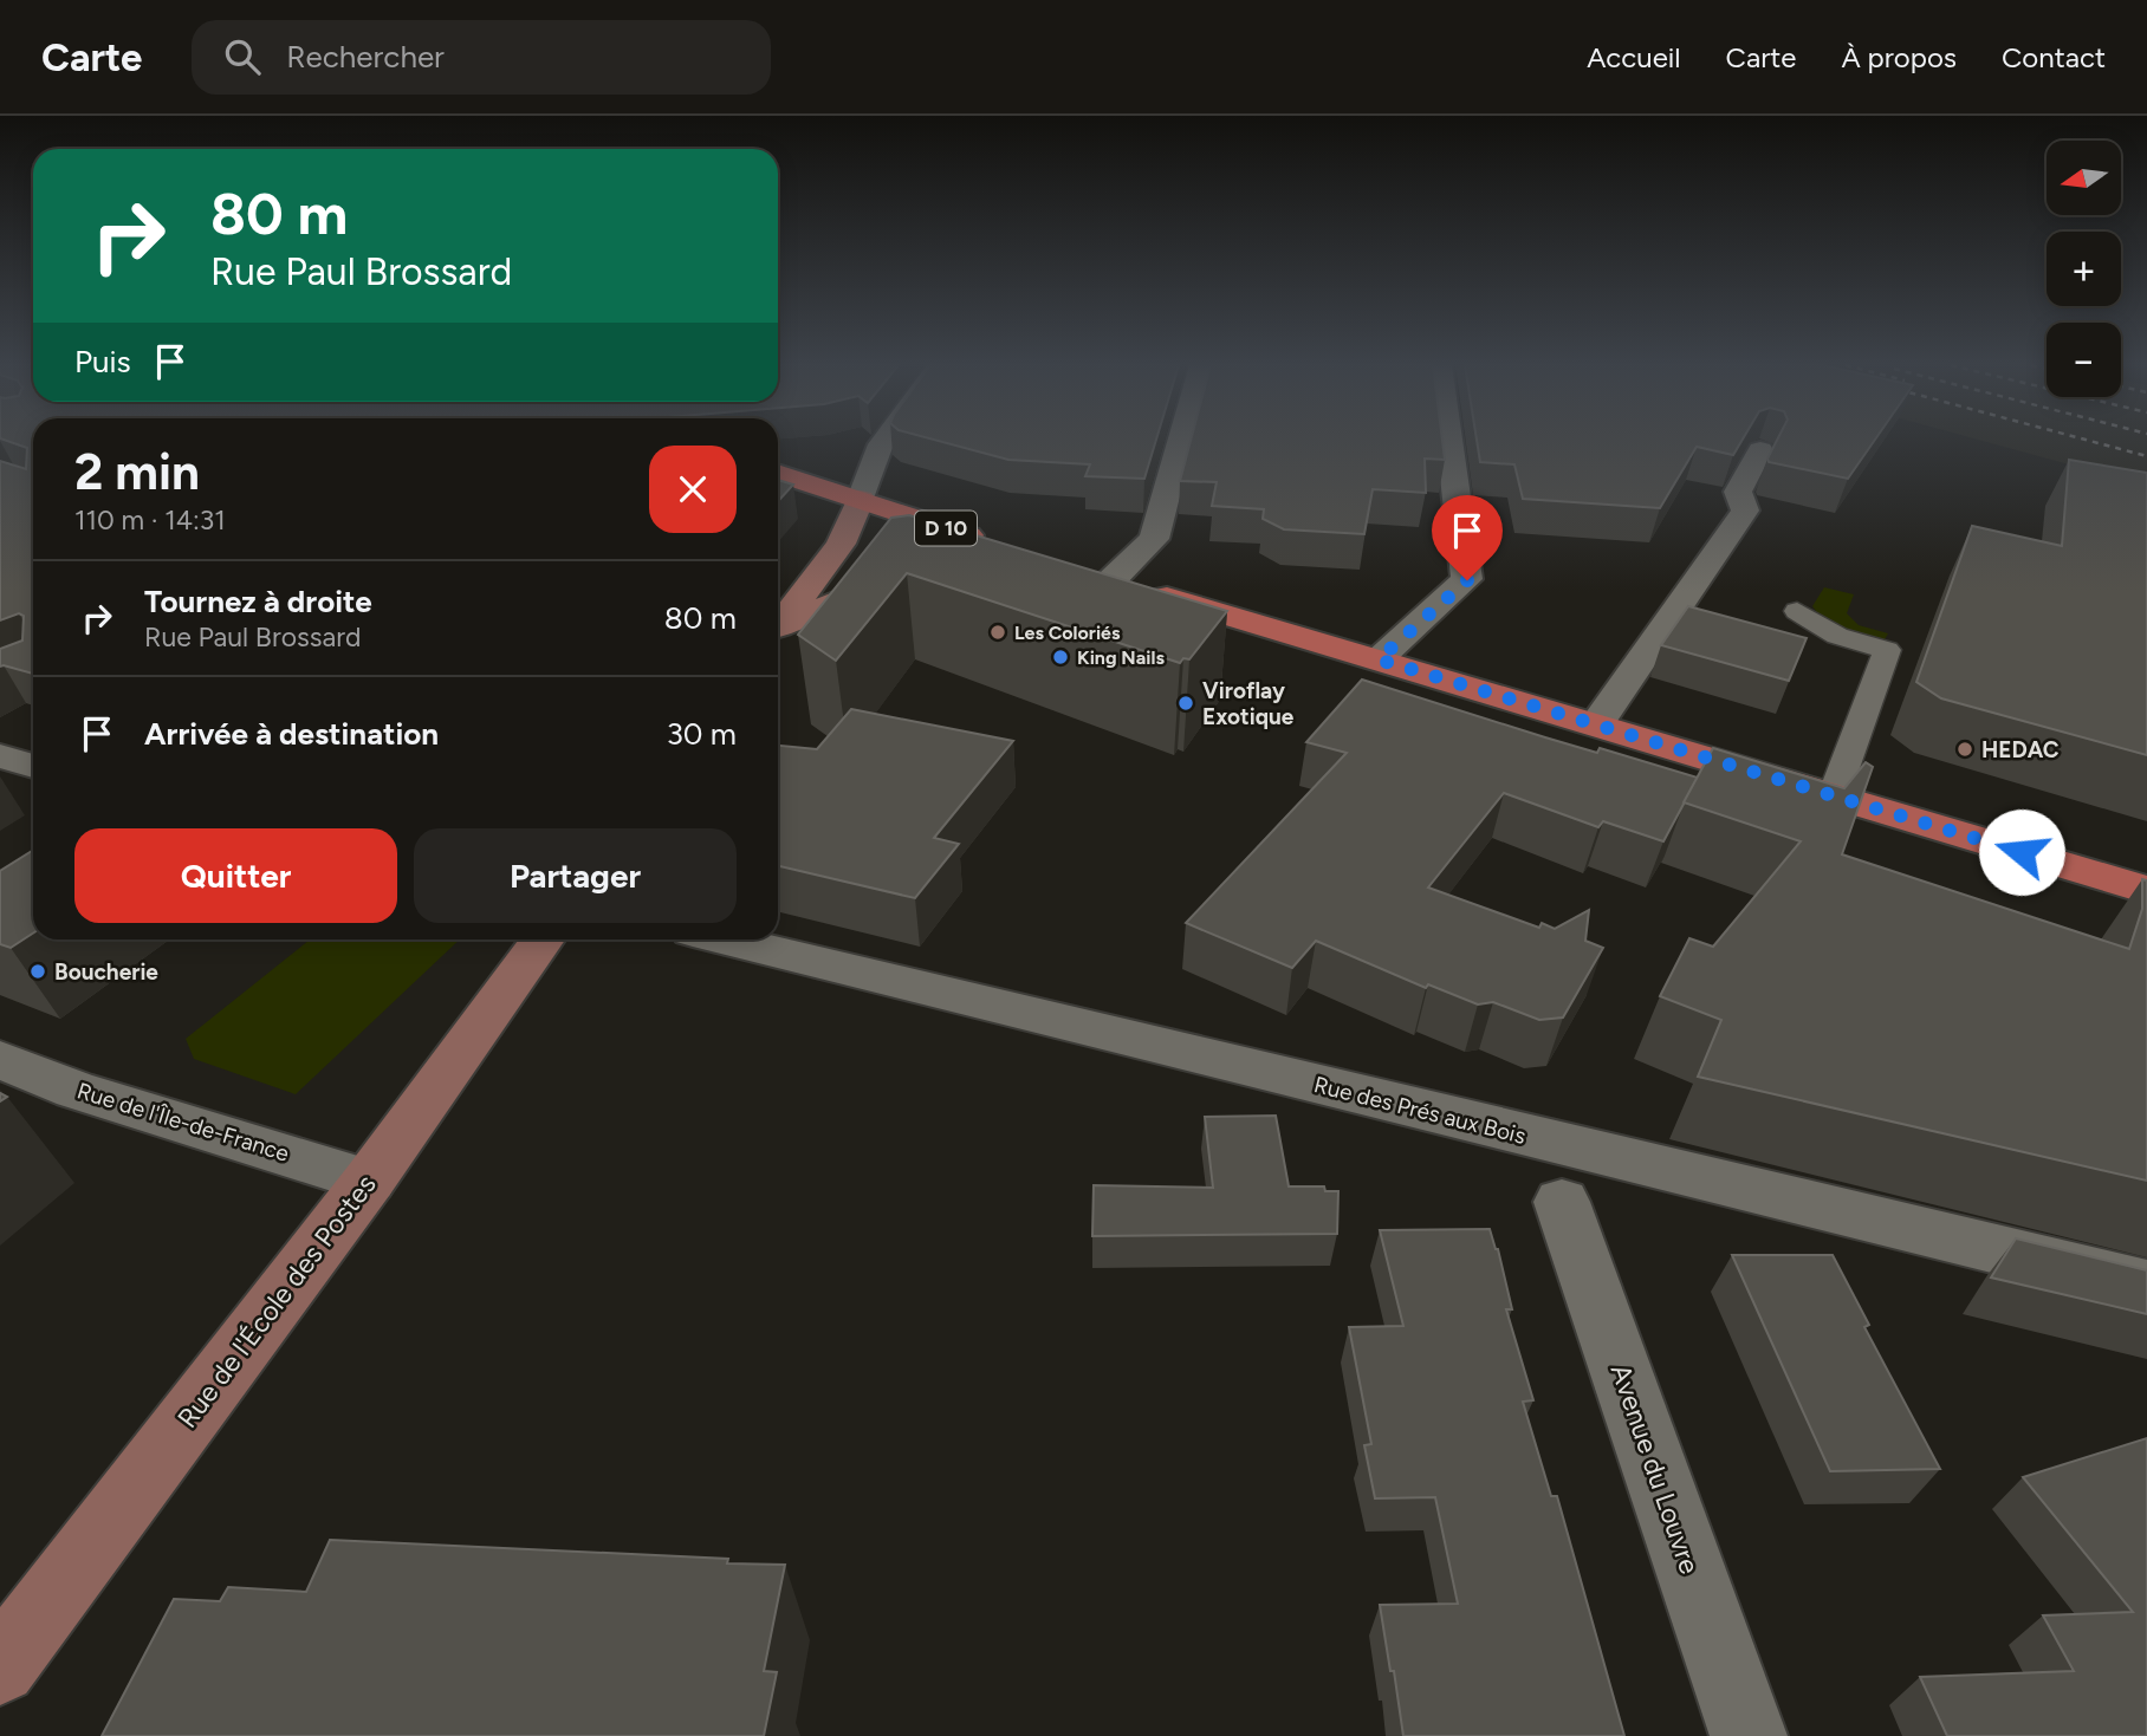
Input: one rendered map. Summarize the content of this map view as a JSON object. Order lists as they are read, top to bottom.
{
  "streets": {
    "main road": ["D 10", "Rue de l'École des Postes"],
    "street": ["Rue des Prés aux Bois", "Rue de l'Île-de-France", "Avenue du Louvre"]
  },
  "crossings": [
    ["Rue de l'Île-de-France", "Rue de l'École des Postes"]
  ],
  "places": [
    "Les Coloriés",
    "King Nails",
    "Viroflay Exotique",
    "HEDAC",
    "Boucherie"
  ],
  "north": "left",
  "page": {
    "header": "Carte",
    "search": "Rechercher",
    "nav": [
      "Accueil",
      "Carte",
      "À propos",
      "Contact"
    ],
    "map_buttons": ["+", "−"],
    "turn": ["80 m", "Rue Paul Brossard"],
    "then": "Puis",
    "heading": ["2 min", "110 m · 14:31"],
    "list": [
      {
        "name": "Tournez à droite",
        "note": "Rue Paul Brossard",
        "value": "80 m"
      },
      {
        "name": "Arrivée à destination",
        "value": "30 m"
      }
    ],
    "buttons": ["Quitter", "Partager"]
  }
}
